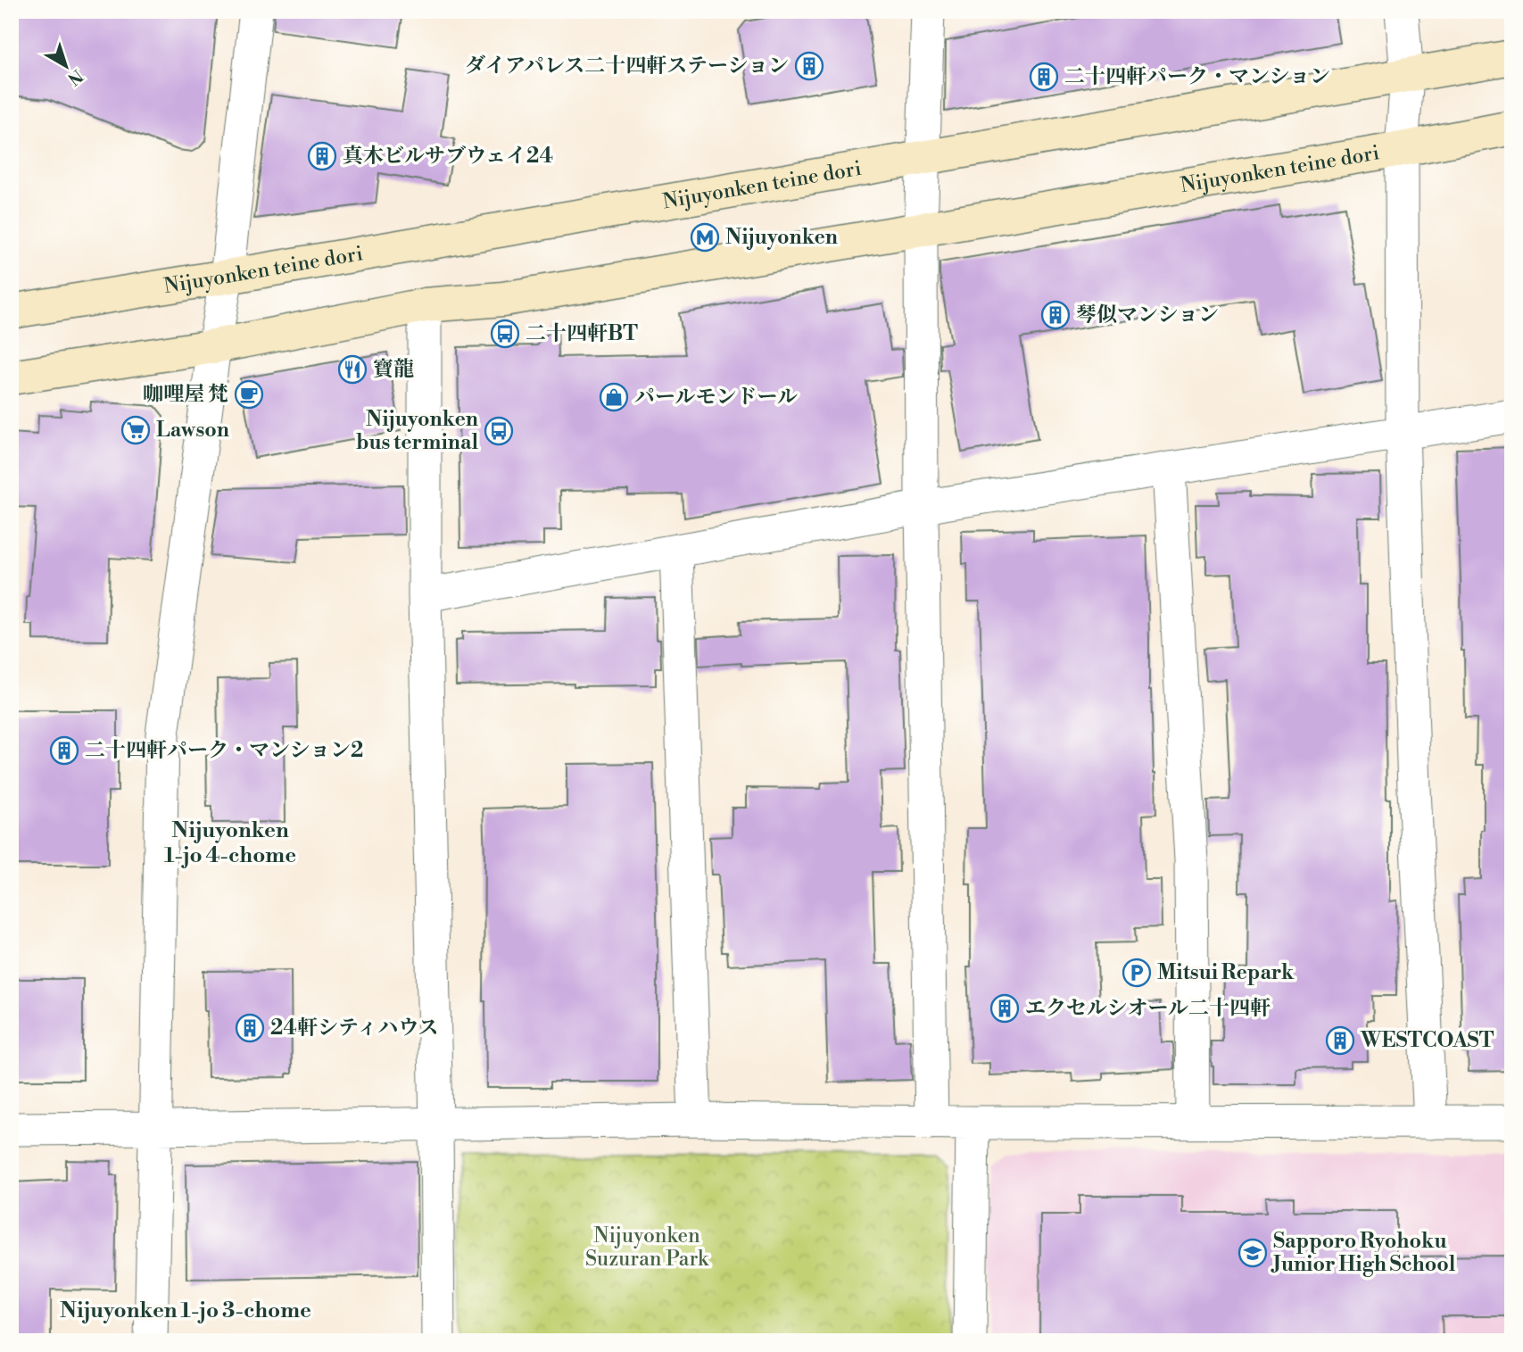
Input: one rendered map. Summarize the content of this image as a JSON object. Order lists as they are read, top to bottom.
{
  "streets": {
    "street": ["Nijuyonken teine dori"]
  },
  "districts": ["Nijuyonken 1-jo 4-chome", "Nijuyonken 1-jo 3-chome"],
  "parks": ["Nijuyonken Suzuran Park"],
  "places": {
    "building": [
      "ダイアパレス二十四軒ステーション",
      "二十四軒パーク・マンション",
      "真木ビルサブウェイ24",
      "琴似マンション",
      "二十四軒パーク・マンション2",
      "エクセルシオール二十四軒",
      "24軒シティハウス",
      "WESTCOAST"
    ],
    "metro station": ["Nijuyonken"],
    "bus stop": ["二十四軒BT", "Nijuyonken bus terminal"],
    "restaurant": ["寶龍"],
    "cafe": ["咖哩屋 梵"],
    "shop": ["パールモンドール"],
    "supermarket": ["Lawson"],
    "parking": ["Mitsui Repark"],
    "school or university": ["Sapporo Ryohoku Junior High School"]
  },
  "north": "bottom right"
}
